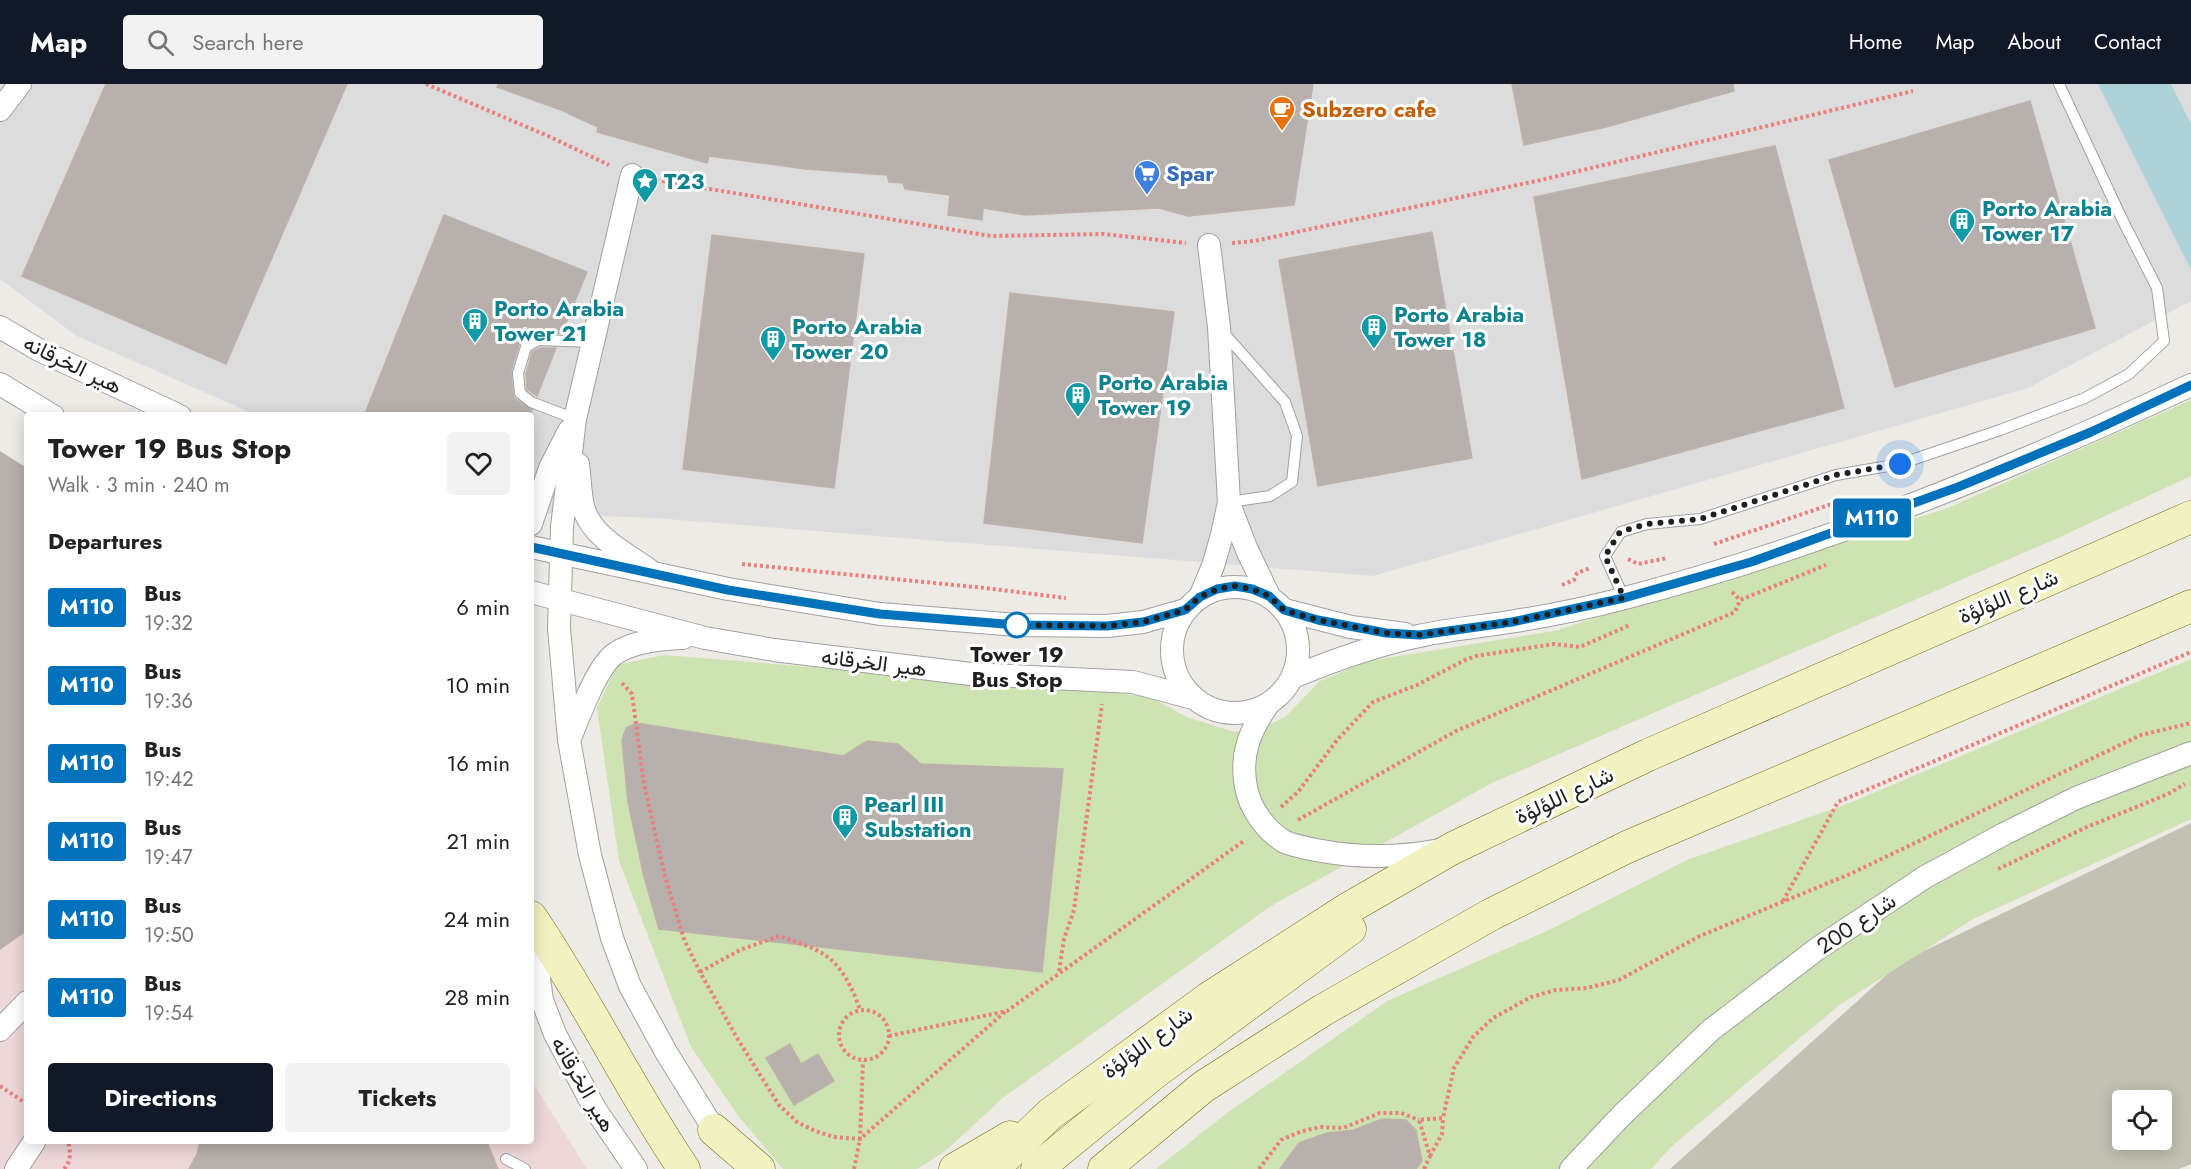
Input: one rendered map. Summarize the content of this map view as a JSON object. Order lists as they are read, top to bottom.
{
  "streets": {
    "main road": ["شارع اللؤلؤة"],
    "street": ["هير الخرقانه", "شارع 200"]
  },
  "places": {
    "cafe": ["Subzero cafe"],
    "supermarket": ["Spar"],
    "place": ["T23"],
    "building": [
      "Porto Arabia Tower 17",
      "Porto Arabia Tower 21",
      "Porto Arabia Tower 18",
      "Porto Arabia Tower 20",
      "Porto Arabia Tower 19",
      "Pearl III Substation"
    ],
    "other": ["Tower 19 Bus Stop"]
  },
  "lines": ["bus line M110"],
  "page": {
    "header": "Map",
    "search": "Search here",
    "nav": [
      "Home",
      "Map",
      "About",
      "Contact"
    ],
    "on_map": "M110",
    "heading": [
      ["Tower 19 Bus Stop", "Walk · 3 min · 240 m"],
      "Departures"
    ],
    "list": [
      {
        "mark": "M110",
        "name": "Bus",
        "note": "19:32",
        "value": "6 min"
      },
      {
        "mark": "M110",
        "name": "Bus",
        "note": "19:36",
        "value": "10 min"
      },
      {
        "mark": "M110",
        "name": "Bus",
        "note": "19:42",
        "value": "16 min"
      },
      {
        "mark": "M110",
        "name": "Bus",
        "note": "19:47",
        "value": "21 min"
      },
      {
        "mark": "M110",
        "name": "Bus",
        "note": "19:50",
        "value": "24 min"
      },
      {
        "mark": "M110",
        "name": "Bus",
        "note": "19:54",
        "value": "28 min"
      }
    ],
    "buttons": ["Directions", "Tickets"]
  }
}
